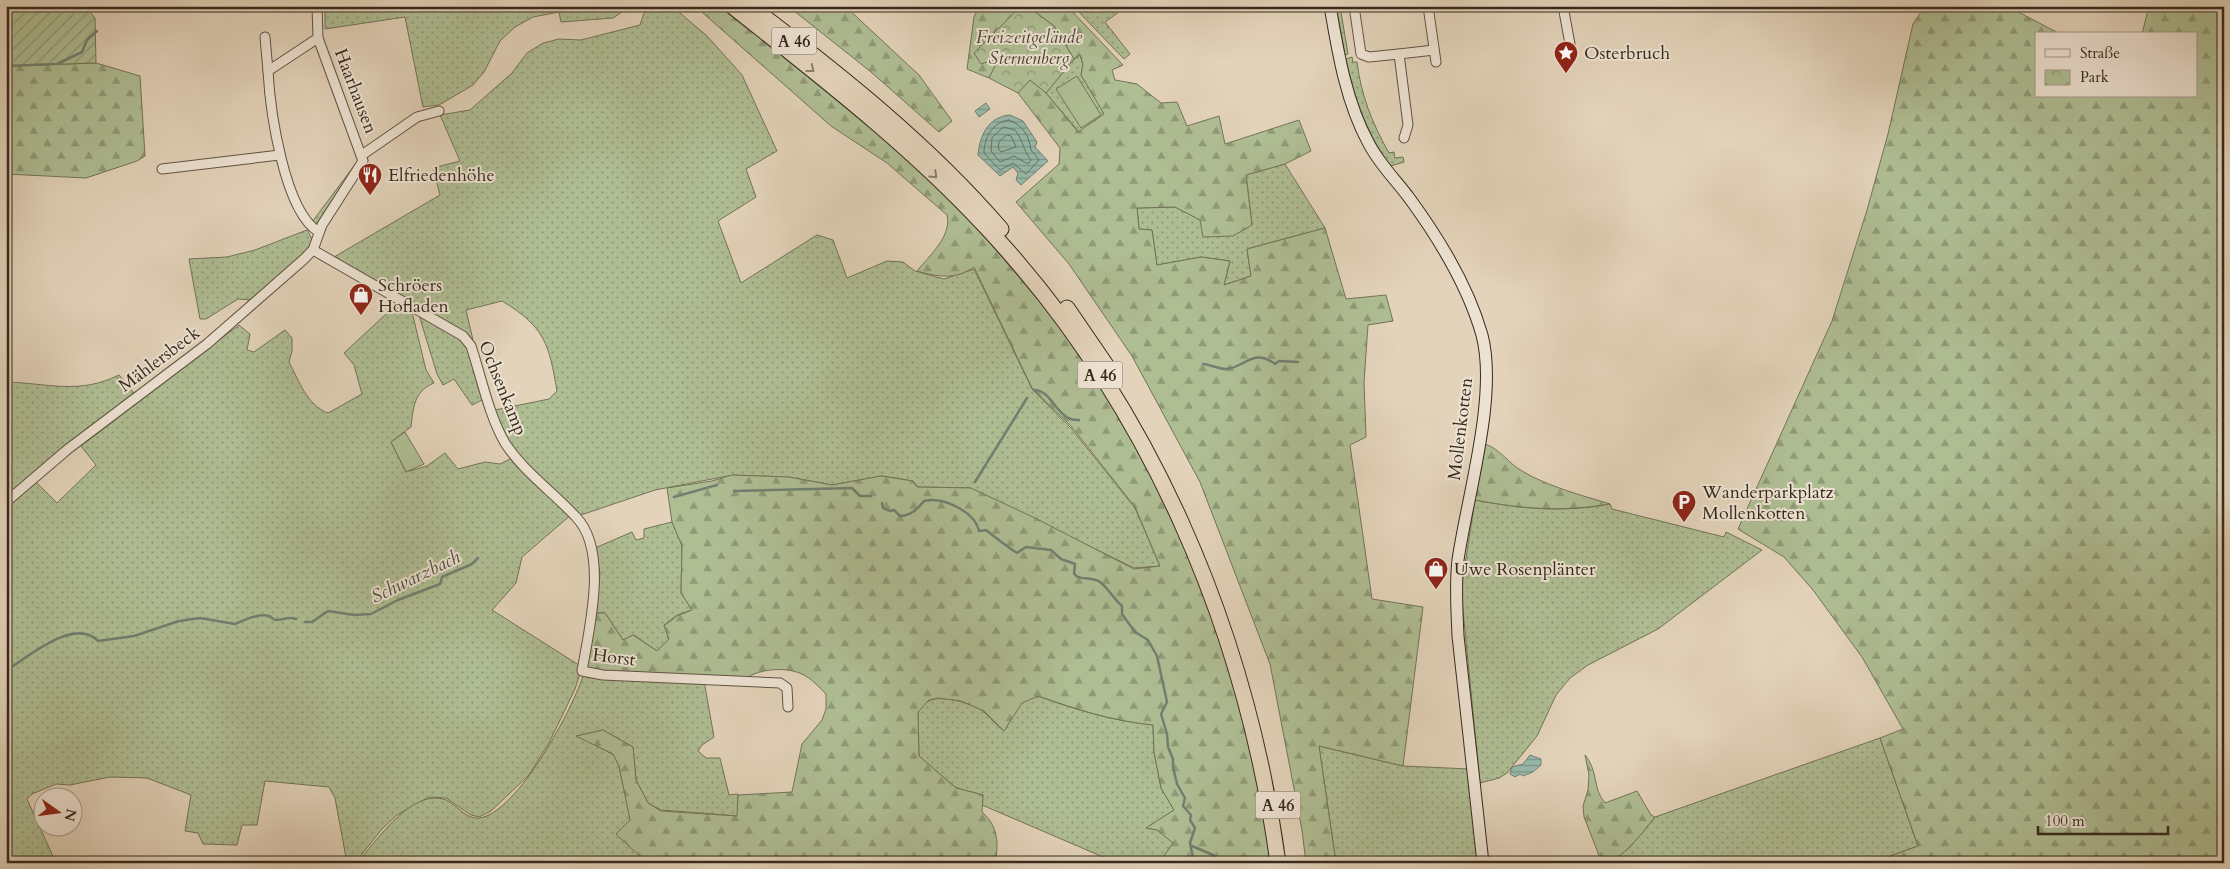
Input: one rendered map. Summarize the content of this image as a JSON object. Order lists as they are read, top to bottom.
{
  "streets": {
    "highway": ["A 46"],
    "main road": ["Mollenkotten"],
    "street": [
      "Haarhausen",
      "Mählersbeck",
      "Ochsenkamp",
      "Horst"
    ]
  },
  "crossings": [
    ["Haarhausen", "Mählersbeck"],
    ["Mählersbeck", "Ochsenkamp"],
    ["Ochsenkamp", "Horst"]
  ],
  "water": ["Schwarzbach"],
  "parks": ["Freizeitgelände Sternenberg"],
  "places": {
    "place": ["Osterbruch"],
    "restaurant": ["Elfriedenhöhe"],
    "shop": ["Schröers Hofladen", "Uwe Rosenplänter"],
    "parking": ["Wanderparkplatz Mollenkotten"]
  },
  "legend": ["Straße", "Park"],
  "scale_bar": "100 m",
  "north": "right"
}
